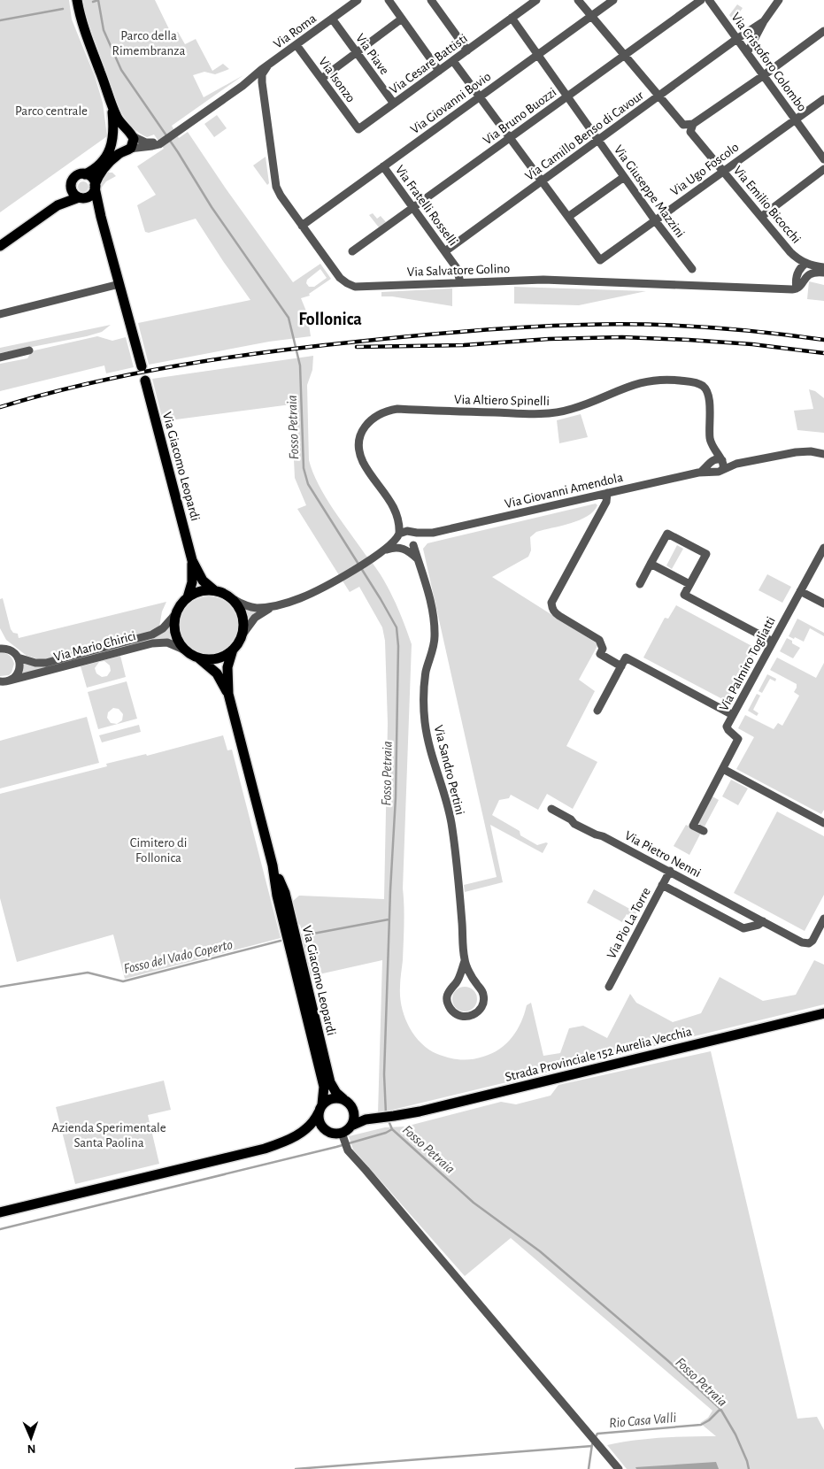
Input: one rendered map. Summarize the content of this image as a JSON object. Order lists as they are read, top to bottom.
{
  "streets": {
    "main road": ["Via Giacomo Leopardi", "Strada Provinciale 152 Aurelia Vecchia"],
    "street": [
      "Via Roma",
      "Via Piave",
      "Via Cristoforo Colombo",
      "Via Cesare Battisti",
      "Via Isonzo",
      "Via Giovanni Bovio",
      "Via Bruno Buozzi",
      "Via Camillo Benso di Cavour",
      "Via Ugo Foscolo",
      "Via Giuseppe Mazzini",
      "Via Emilio Bicocchi",
      "Via Fratelli Rosselli",
      "Via Salvatore Golino",
      "Via Altiero Spinelli",
      "Via Giovanni Amendola",
      "Via Mario Chirici",
      "Via Palmiro Togliatti",
      "Via Sandro Pertini",
      "Via Pietro Nenni",
      "Via Pio La Torre"
    ]
  },
  "crossings": [
    ["Via Roma", "Via Piave"],
    ["Via Roma", "Via Isonzo"],
    ["Via Roma", "Via Salvatore Golino"],
    ["Via Piave", "Via Cesare Battisti"],
    ["Via Cristoforo Colombo", "Via Camillo Benso di Cavour"],
    ["Via Cristoforo Colombo", "Via Ugo Foscolo"],
    ["Via Cesare Battisti", "Via Isonzo"],
    ["Via Cesare Battisti", "Via Giuseppe Mazzini"],
    ["Via Giovanni Bovio", "Via Giuseppe Mazzini"],
    ["Via Giovanni Bovio", "Via Fratelli Rosselli"],
    ["Via Giovanni Bovio", "Via Salvatore Golino"],
    ["Via Bruno Buozzi", "Via Giuseppe Mazzini"],
    ["Via Bruno Buozzi", "Via Fratelli Rosselli"],
    ["Via Camillo Benso di Cavour", "Via Giuseppe Mazzini"],
    ["Via Camillo Benso di Cavour", "Via Fratelli Rosselli"],
    ["Via Ugo Foscolo", "Via Giuseppe Mazzini"],
    ["Via Ugo Foscolo", "Via Emilio Bicocchi"],
    ["Via Fratelli Rosselli", "Via Salvatore Golino"],
    ["Via Altiero Spinelli", "Via Giovanni Amendola"],
    ["Via Altiero Spinelli", "Via Sandro Pertini"],
    ["Via Giacomo Leopardi", "Via Giovanni Amendola"],
    ["Via Giacomo Leopardi", "Via Mario Chirici"],
    ["Via Giacomo Leopardi", "Strada Provinciale 152 Aurelia Vecchia"],
    ["Via Giovanni Amendola", "Via Mario Chirici"],
    ["Via Giovanni Amendola", "Via Sandro Pertini"],
    ["Via Pietro Nenni", "Via Pio La Torre"]
  ],
  "districts": ["Follonica"],
  "water": ["Fosso Petraia", "Fosso del Vado Coperto", "Rio Casa Valli"],
  "parks": [
    "Parco della Rimembranza",
    "Parco centrale",
    "Cimitero di Follonica",
    "Azienda Sperimentale Santa Paolina"
  ],
  "north": "bottom"
}
